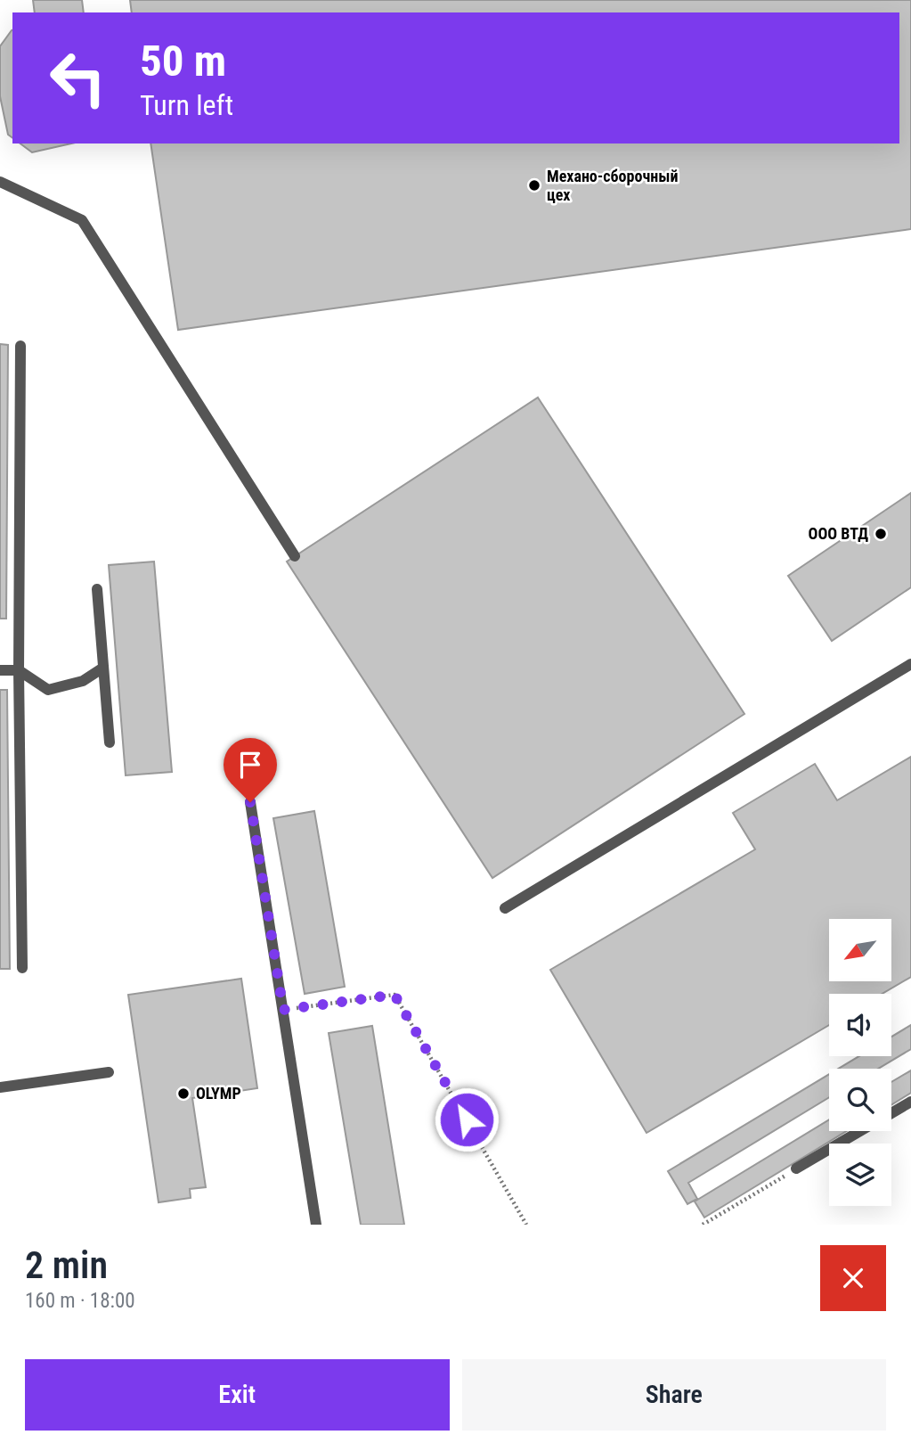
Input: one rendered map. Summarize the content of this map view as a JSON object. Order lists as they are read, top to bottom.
{
  "places": ["Механо-сборочный цех", "ООО ВТД", "OLYMP"],
  "north": "bottom left",
  "page": {
    "turn": ["50 m", "Turn left"],
    "heading": ["2 min", "160 m · 18:00"],
    "buttons": ["Exit", "Share"]
  }
}
